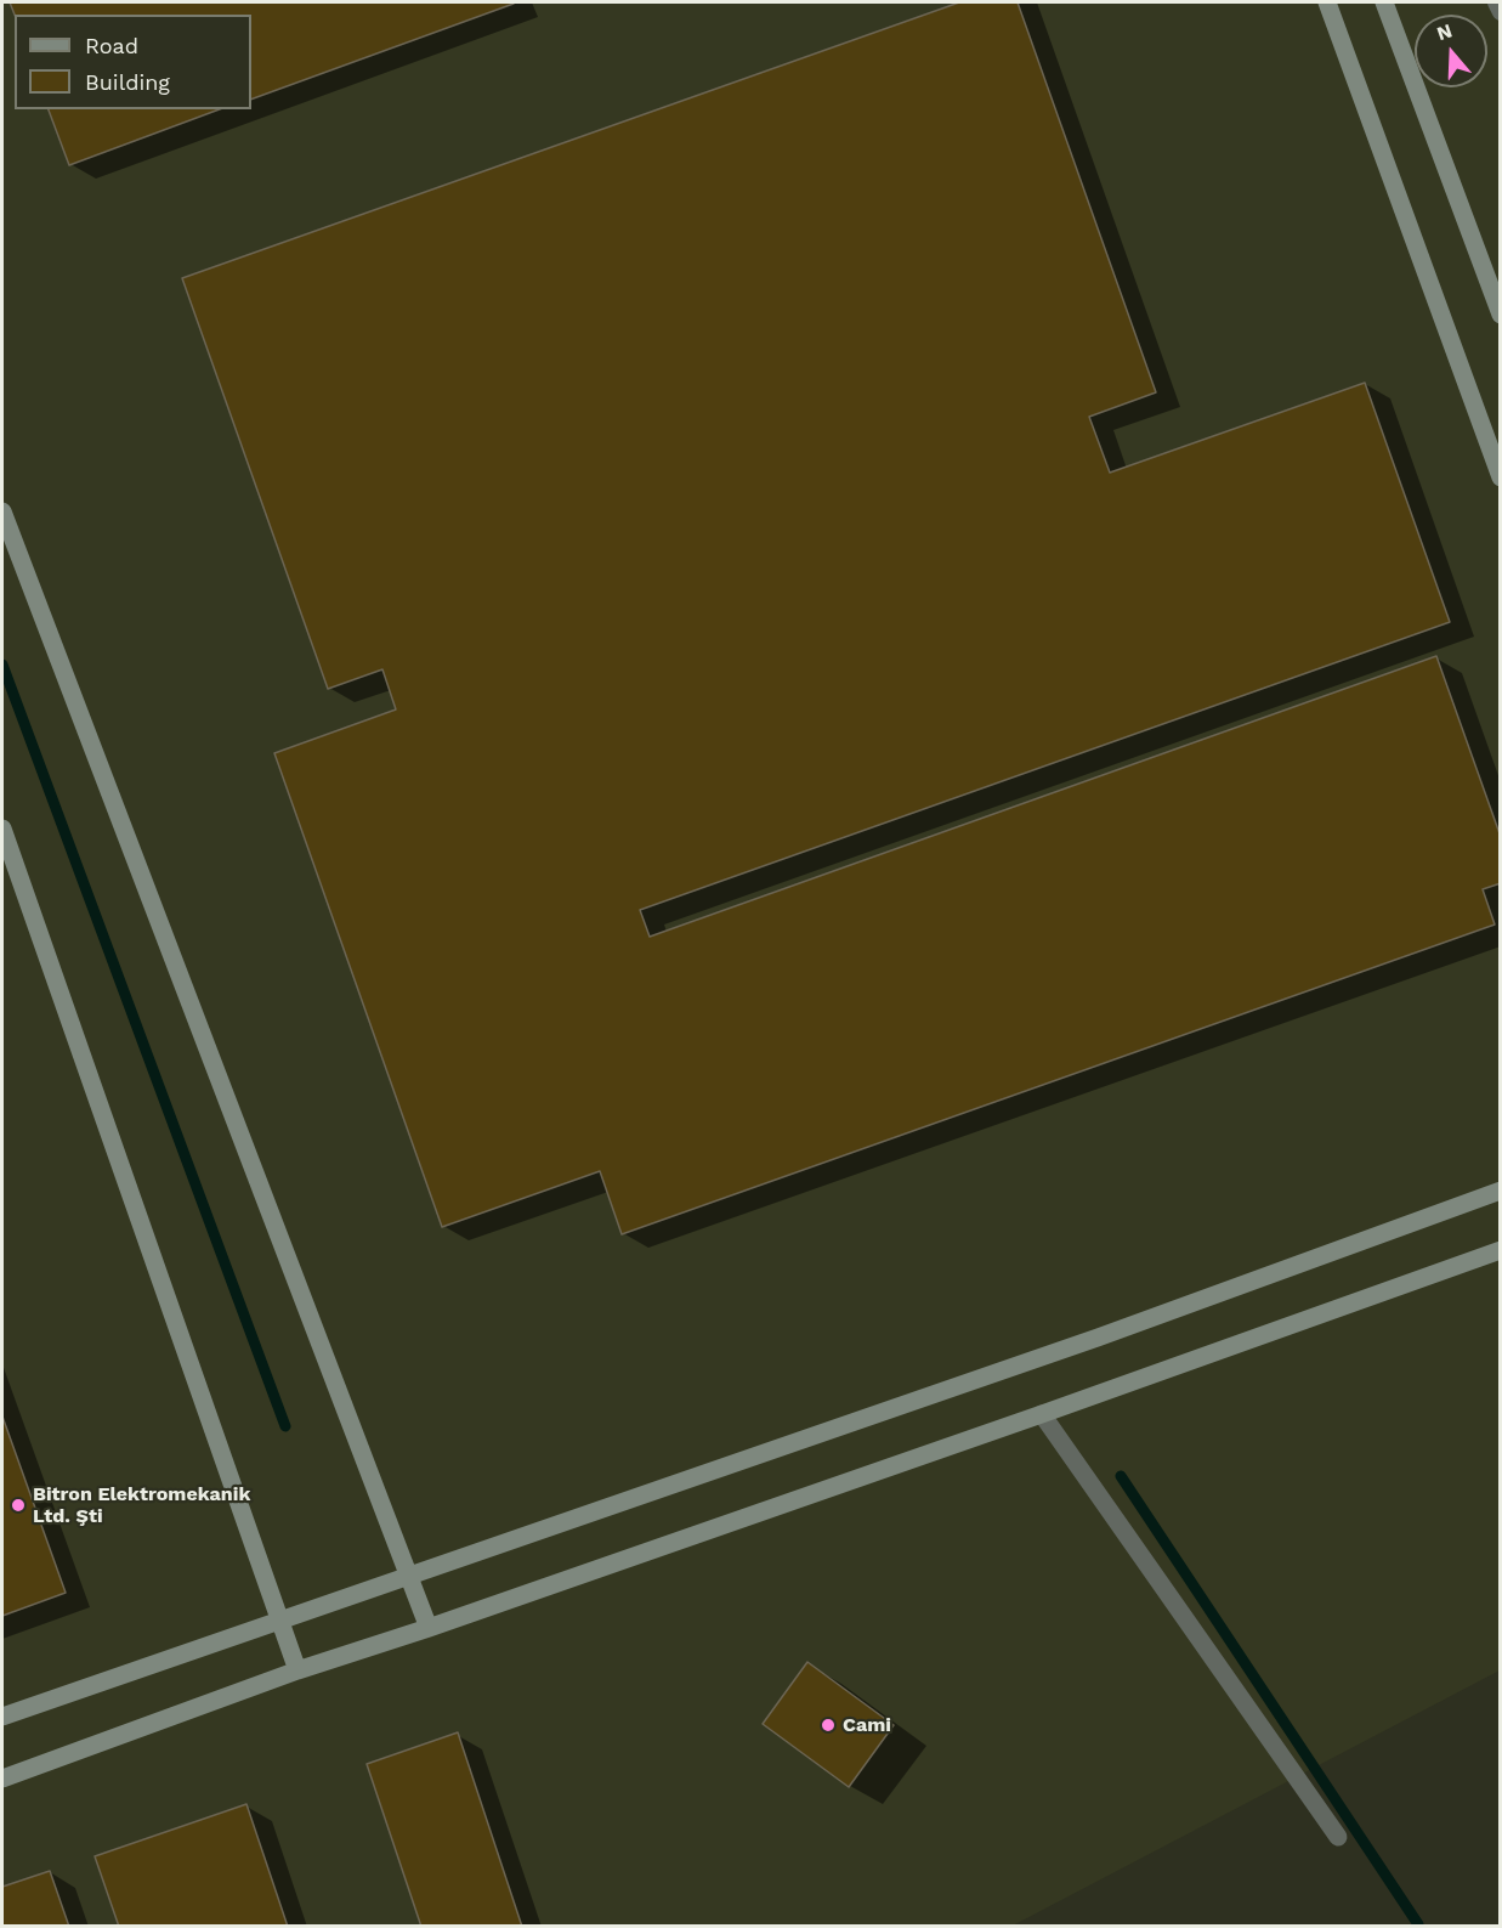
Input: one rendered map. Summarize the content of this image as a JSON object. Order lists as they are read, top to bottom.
{
  "places": ["Bitron Elektromekanik Ltd. Şti", "Cami"],
  "legend": ["Road", "Building"],
  "north": "top"
}
